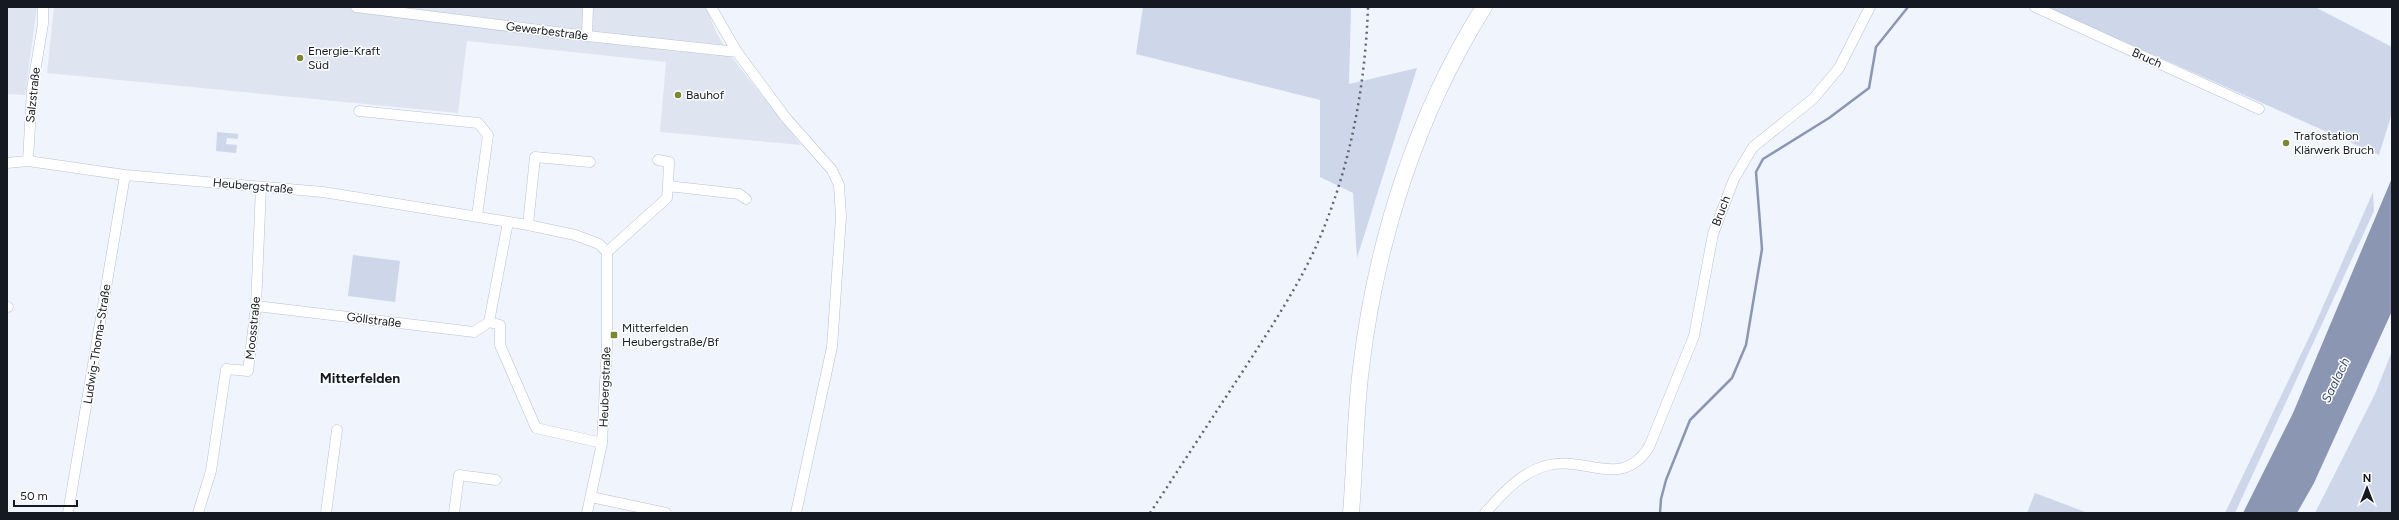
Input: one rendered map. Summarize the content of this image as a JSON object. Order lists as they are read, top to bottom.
{
  "streets": {
    "street": [
      "Gewerbestraße",
      "Bruch",
      "Salzstraße",
      "Heubergstraße",
      "Göllstraße",
      "Moosstraße",
      "Ludwig-Thoma-Straße"
    ]
  },
  "crossings": [
    ["Salzstraße", "Heubergstraße"],
    ["Heubergstraße", "Moosstraße"],
    ["Heubergstraße", "Ludwig-Thoma-Straße"],
    ["Göllstraße", "Moosstraße"]
  ],
  "districts": ["Mitterfelden"],
  "water": ["Saalach"],
  "places": {
    "other": ["Energie-Kraft Süd", "Bauhof", "Trafostation Klärwerk Bruch"],
    "transit": ["Mitterfelden Heubergstraße/Bf"]
  },
  "scale_bar": "50 m",
  "north": "top"
}
